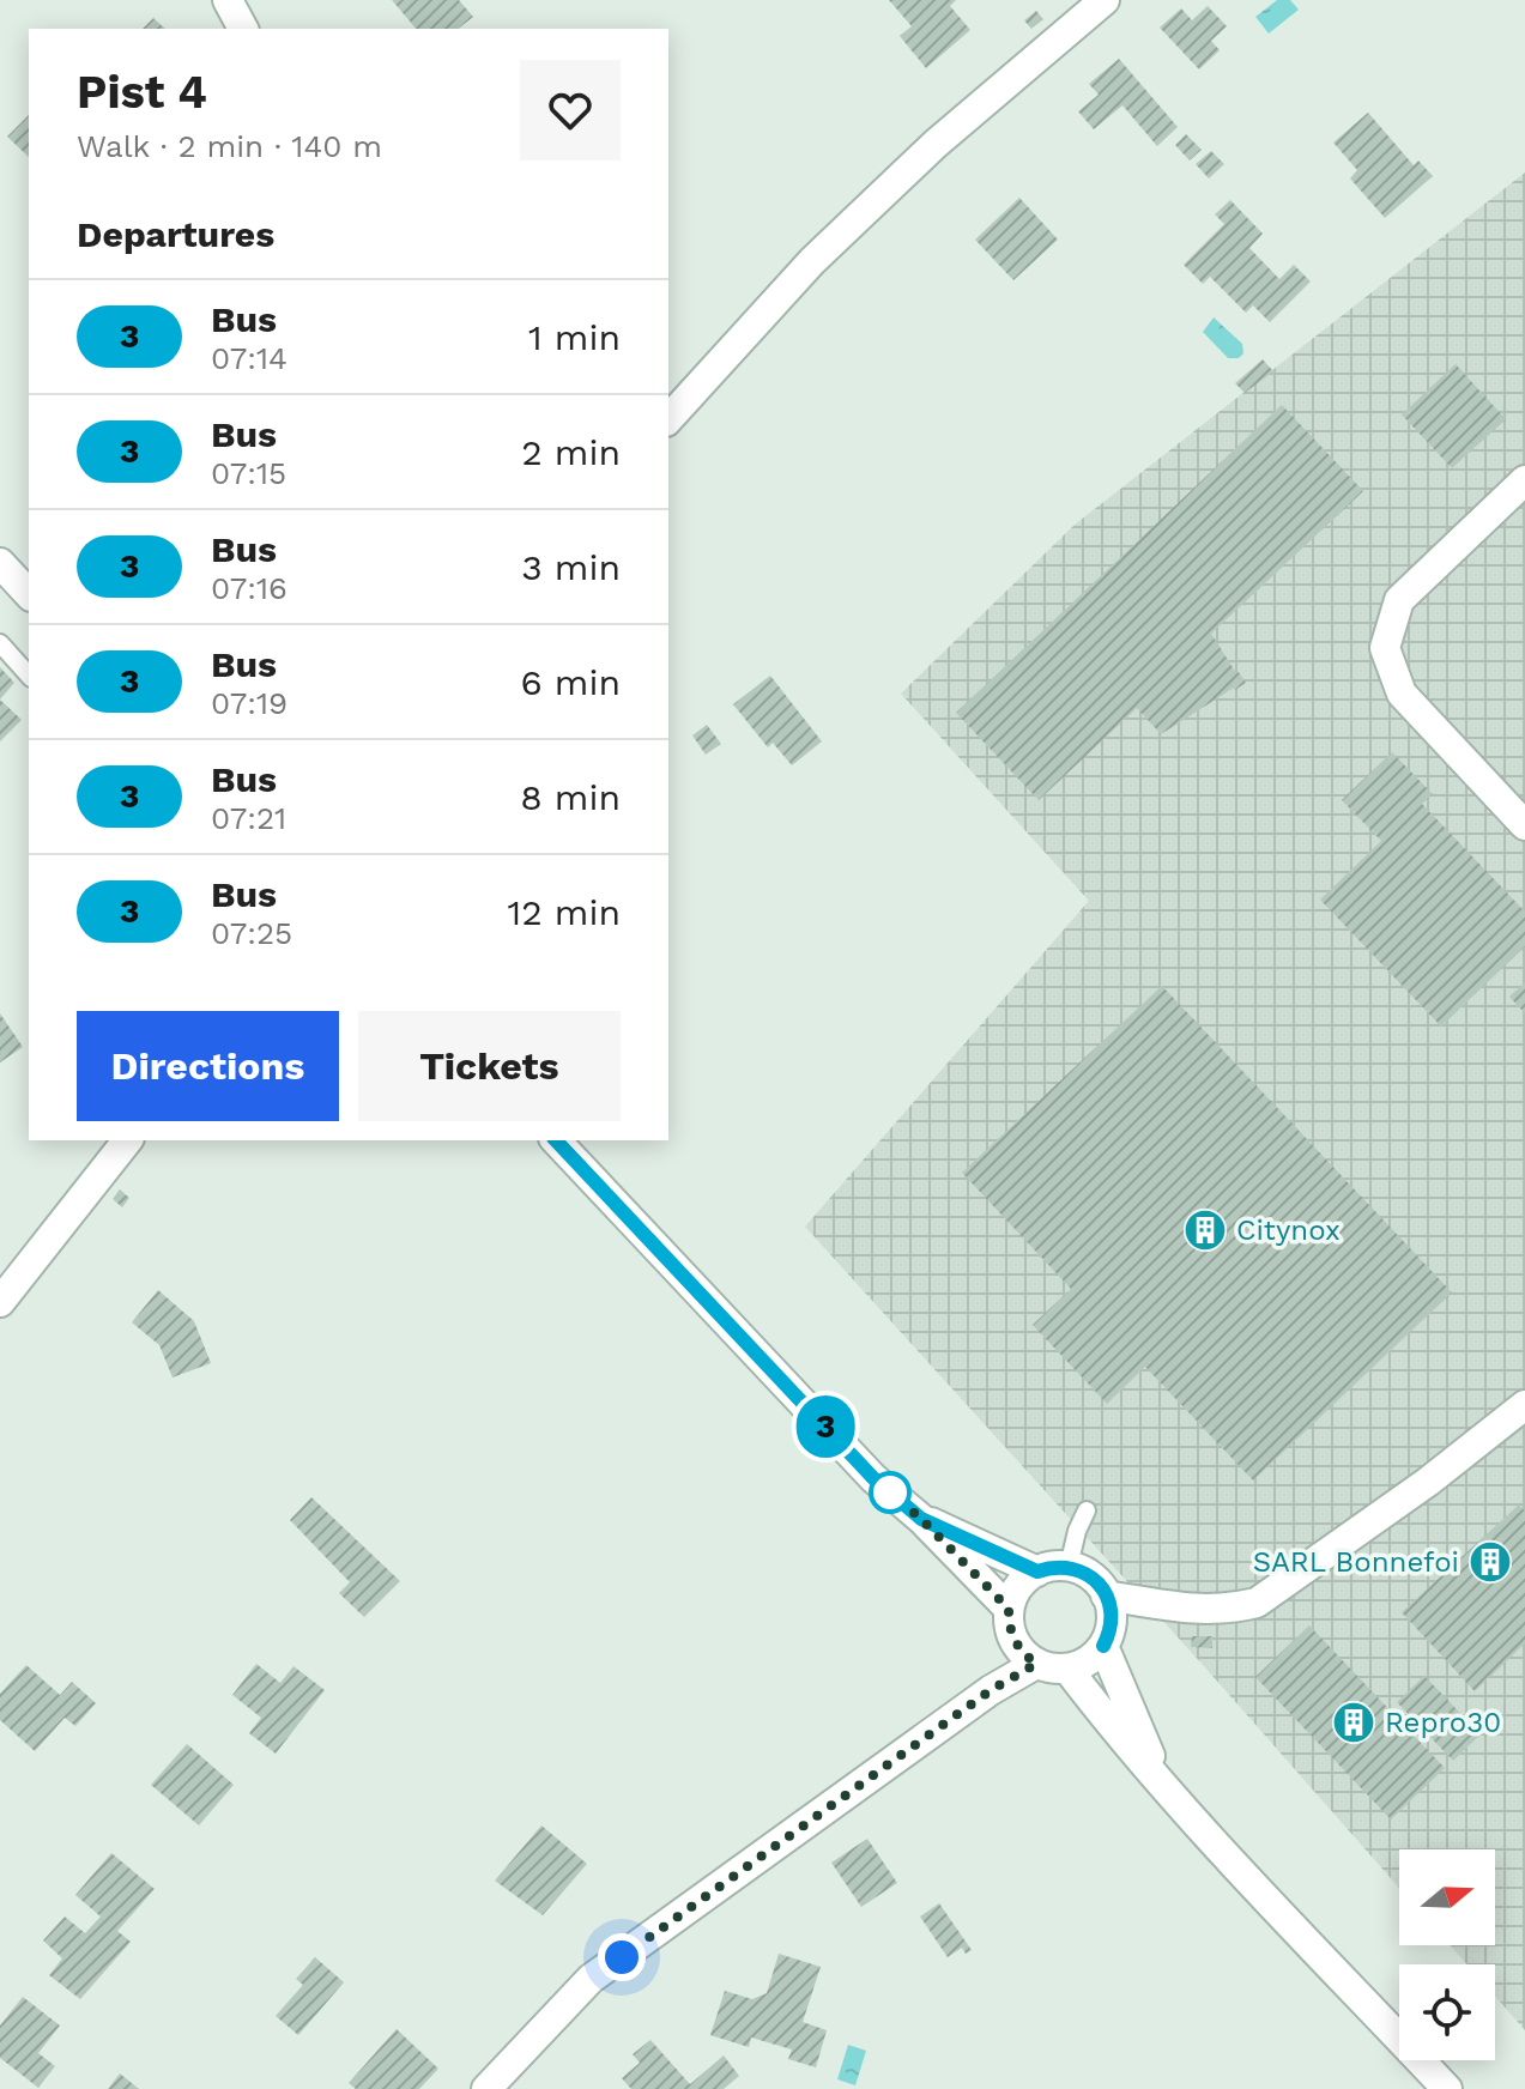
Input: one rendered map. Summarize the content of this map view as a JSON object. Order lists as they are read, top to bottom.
{
  "places": {
    "building": ["Citynox", "SARL Bonnefoi", "Repro30"]
  },
  "lines": ["bus line 3"],
  "north": "right",
  "page": {
    "on_map": "3",
    "heading": [
      ["Pist 4", "Walk · 2 min · 140 m"],
      "Departures"
    ],
    "list": [
      {
        "mark": "3",
        "name": "Bus",
        "note": "07:14",
        "value": "1 min"
      },
      {
        "mark": "3",
        "name": "Bus",
        "note": "07:15",
        "value": "2 min"
      },
      {
        "mark": "3",
        "name": "Bus",
        "note": "07:16",
        "value": "3 min"
      },
      {
        "mark": "3",
        "name": "Bus",
        "note": "07:19",
        "value": "6 min"
      },
      {
        "mark": "3",
        "name": "Bus",
        "note": "07:21",
        "value": "8 min"
      },
      {
        "mark": "3",
        "name": "Bus",
        "note": "07:25",
        "value": "12 min"
      }
    ],
    "buttons": ["Directions", "Tickets"]
  }
}
